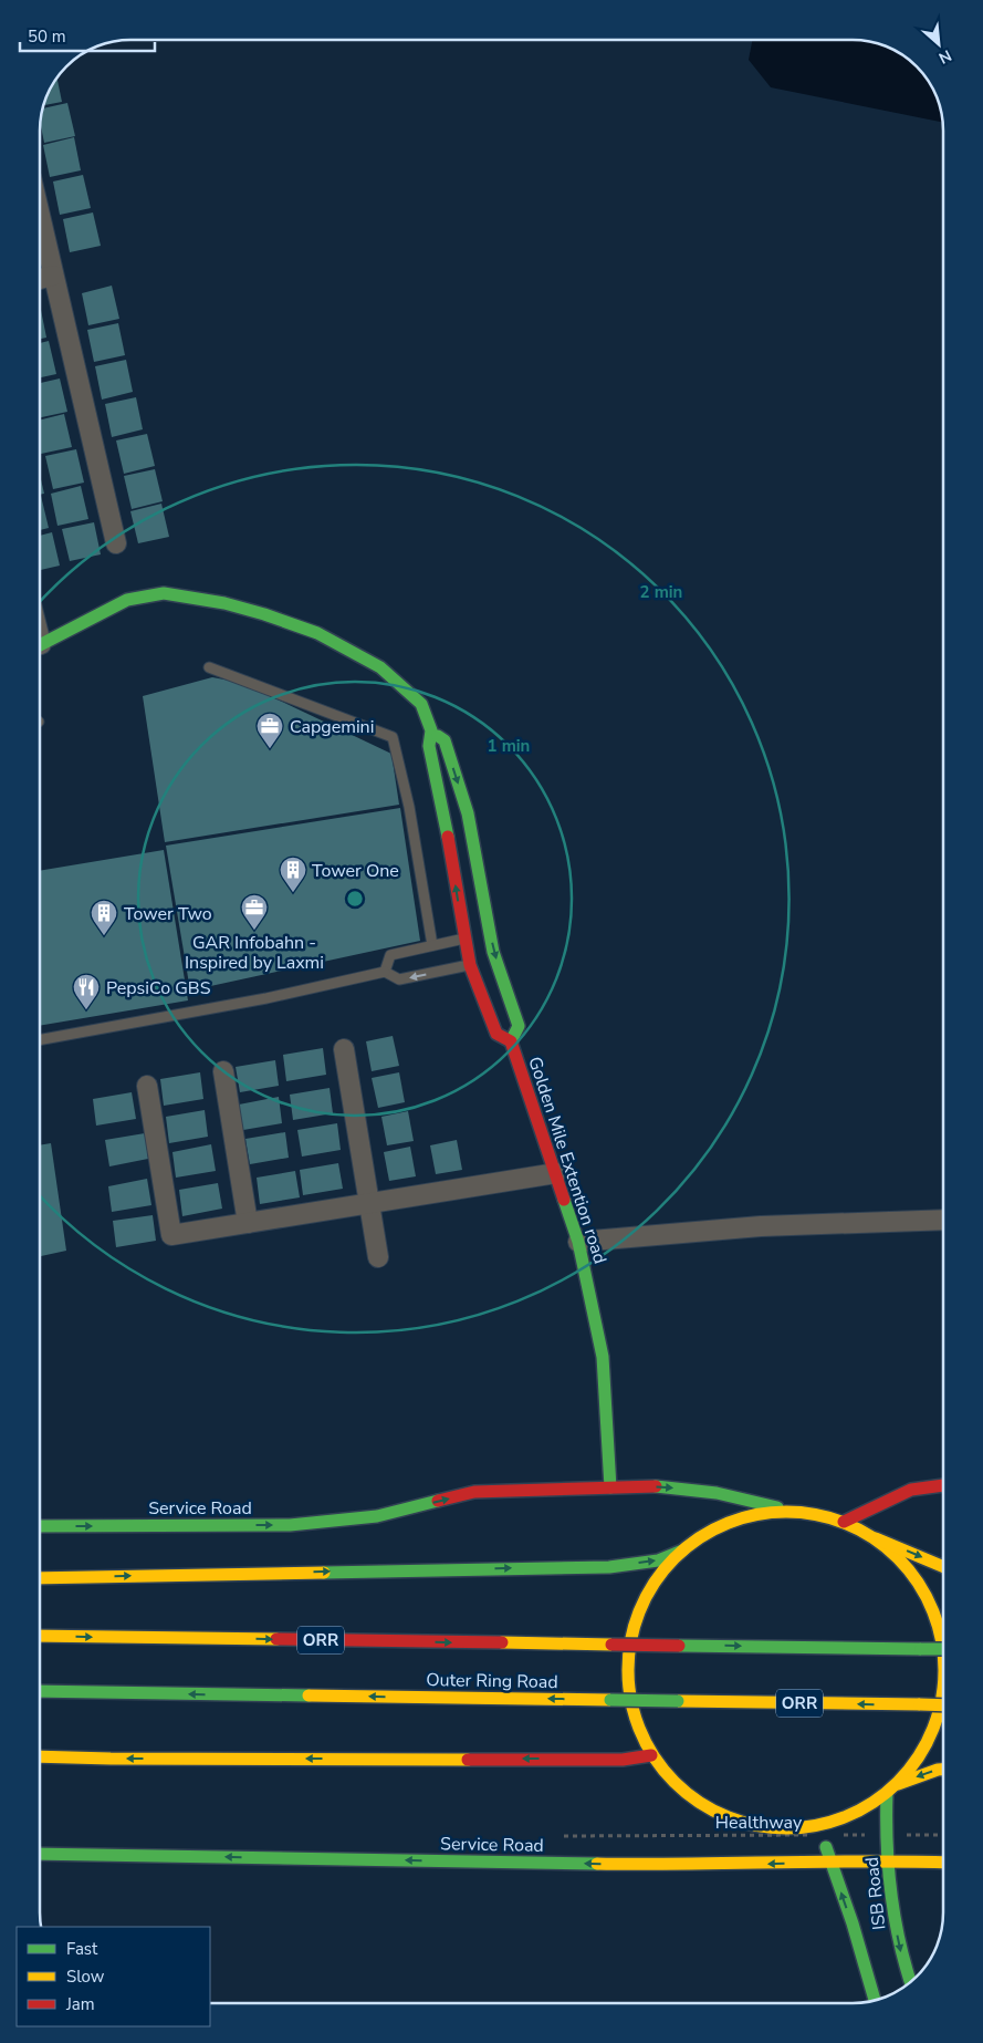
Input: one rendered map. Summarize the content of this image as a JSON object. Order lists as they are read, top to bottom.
{
  "streets": {
    "main road": [
      "Golden Mile Extention road",
      "Service Road",
      "ORR",
      "Outer Ring Road",
      "ISB Road"
    ],
    "path": ["Healthway"]
  },
  "crossings": [
    ["Golden Mile Extention road", "Service Road"],
    ["Service Road", "ISB Road"],
    ["Healthway", "ISB Road"]
  ],
  "places": {
    "office": ["Capgemini", "GAR Infobahn - Inspired by Laxmi"],
    "building": ["Tower One", "Tower Two"],
    "restaurant": ["PepsiCo GBS"]
  },
  "legend": ["Fast", "Slow", "Jam"],
  "scale_bar": "50 m",
  "north": "bottom right",
  "rings": ["2 min", "1 min"]
}
